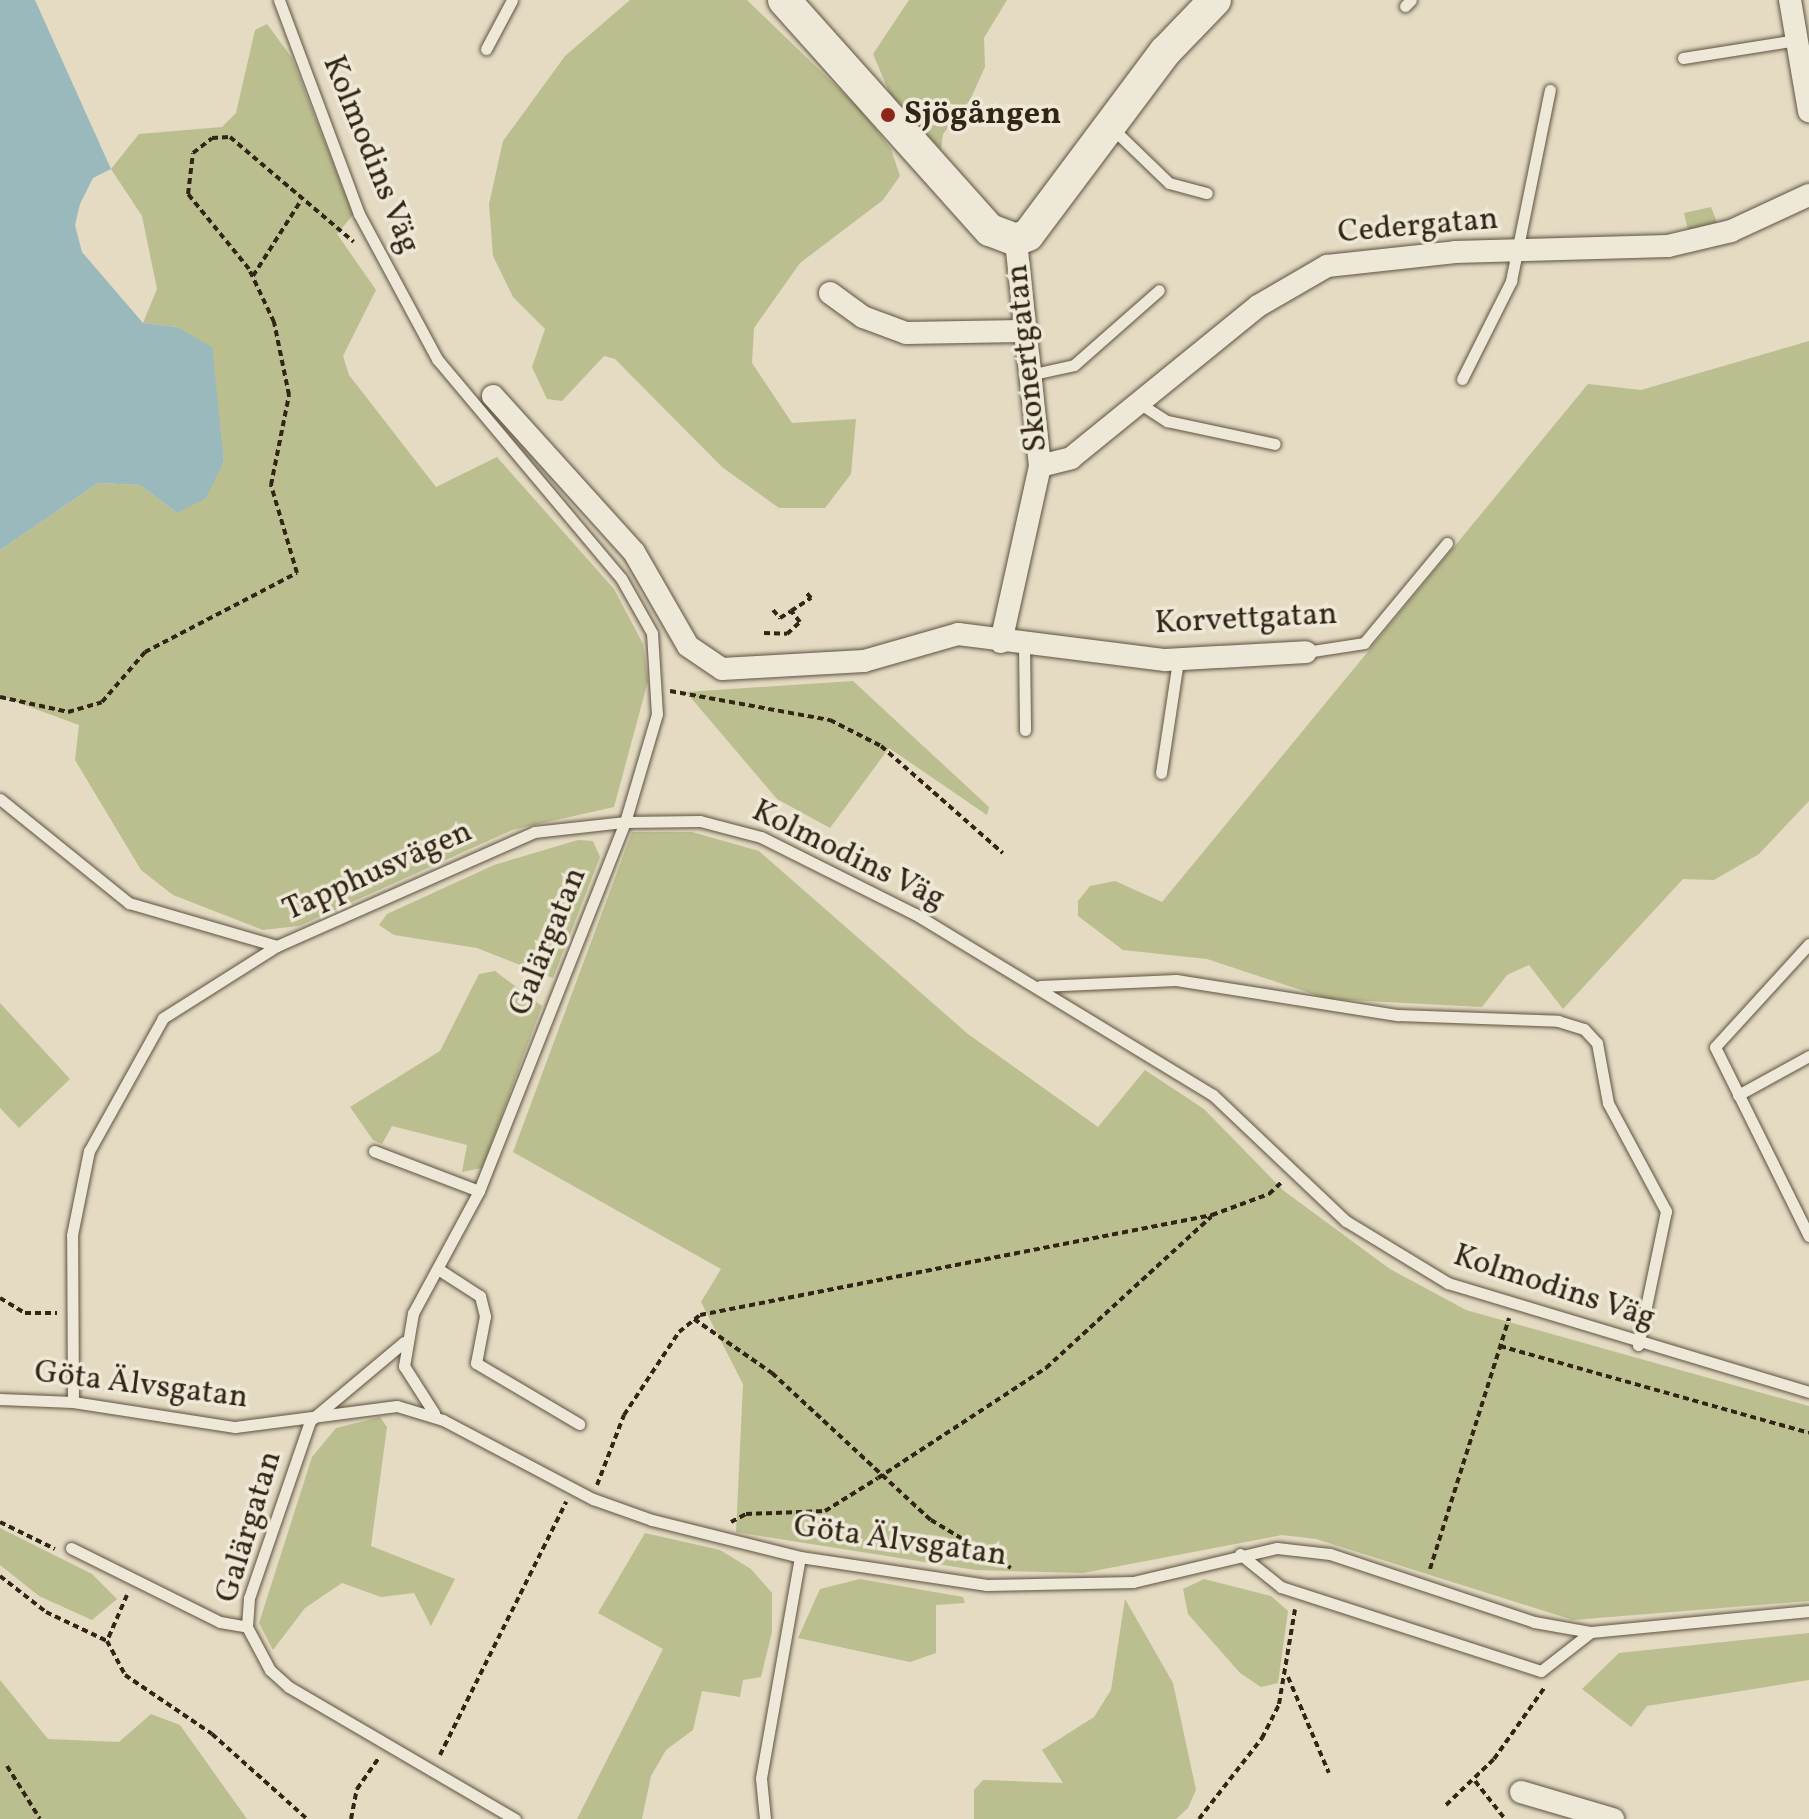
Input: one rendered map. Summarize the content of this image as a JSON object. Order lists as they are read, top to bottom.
{
  "streets": {
    "street": ["Cedergatan", "Skonertgatan", "Korvettgatan"],
    "lane": [
      "Kolmodins Väg",
      "Tapphusvägen",
      "Galärgatan",
      "Göta Älvsgatan"
    ]
  },
  "crossings": [
    ["Kolmodins Väg", "Tapphusvägen"],
    ["Kolmodins Väg", "Galärgatan"],
    ["Cedergatan", "Skonertgatan"],
    ["Skonertgatan", "Korvettgatan"],
    ["Tapphusvägen", "Galärgatan"],
    ["Galärgatan", "Göta Älvsgatan"]
  ],
  "places": ["Sjögången"]
}
